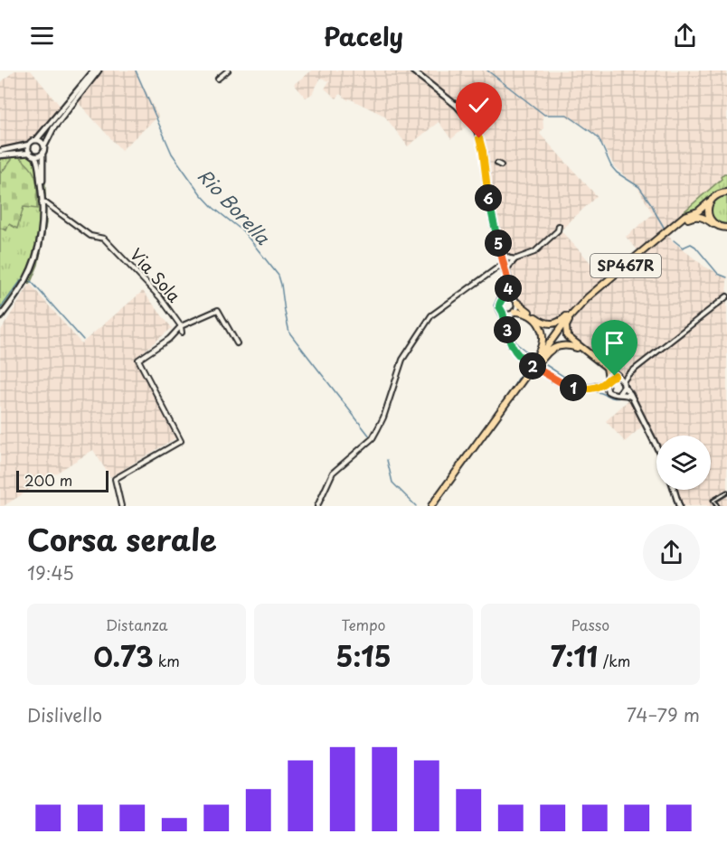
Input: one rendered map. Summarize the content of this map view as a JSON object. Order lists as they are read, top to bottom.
{
  "streets": {
    "highway": ["SP467R"],
    "street": ["Via Sola"]
  },
  "water": ["Rio Borella"],
  "scale_bar": "200 m",
  "page": {
    "header": "Pacely",
    "pins": [
      "6",
      "5",
      "4",
      "3",
      "2",
      "1"
    ],
    "scale": "200 m",
    "heading": ["Corsa serale", "19:45"],
    "stats": [
      ["Distanza", "0.73 km"],
      ["Tempo", "5:15"],
      ["Passo", "7:11 /km"]
    ],
    "chart": ["Dislivello", "74–79 m"]
  }
}
